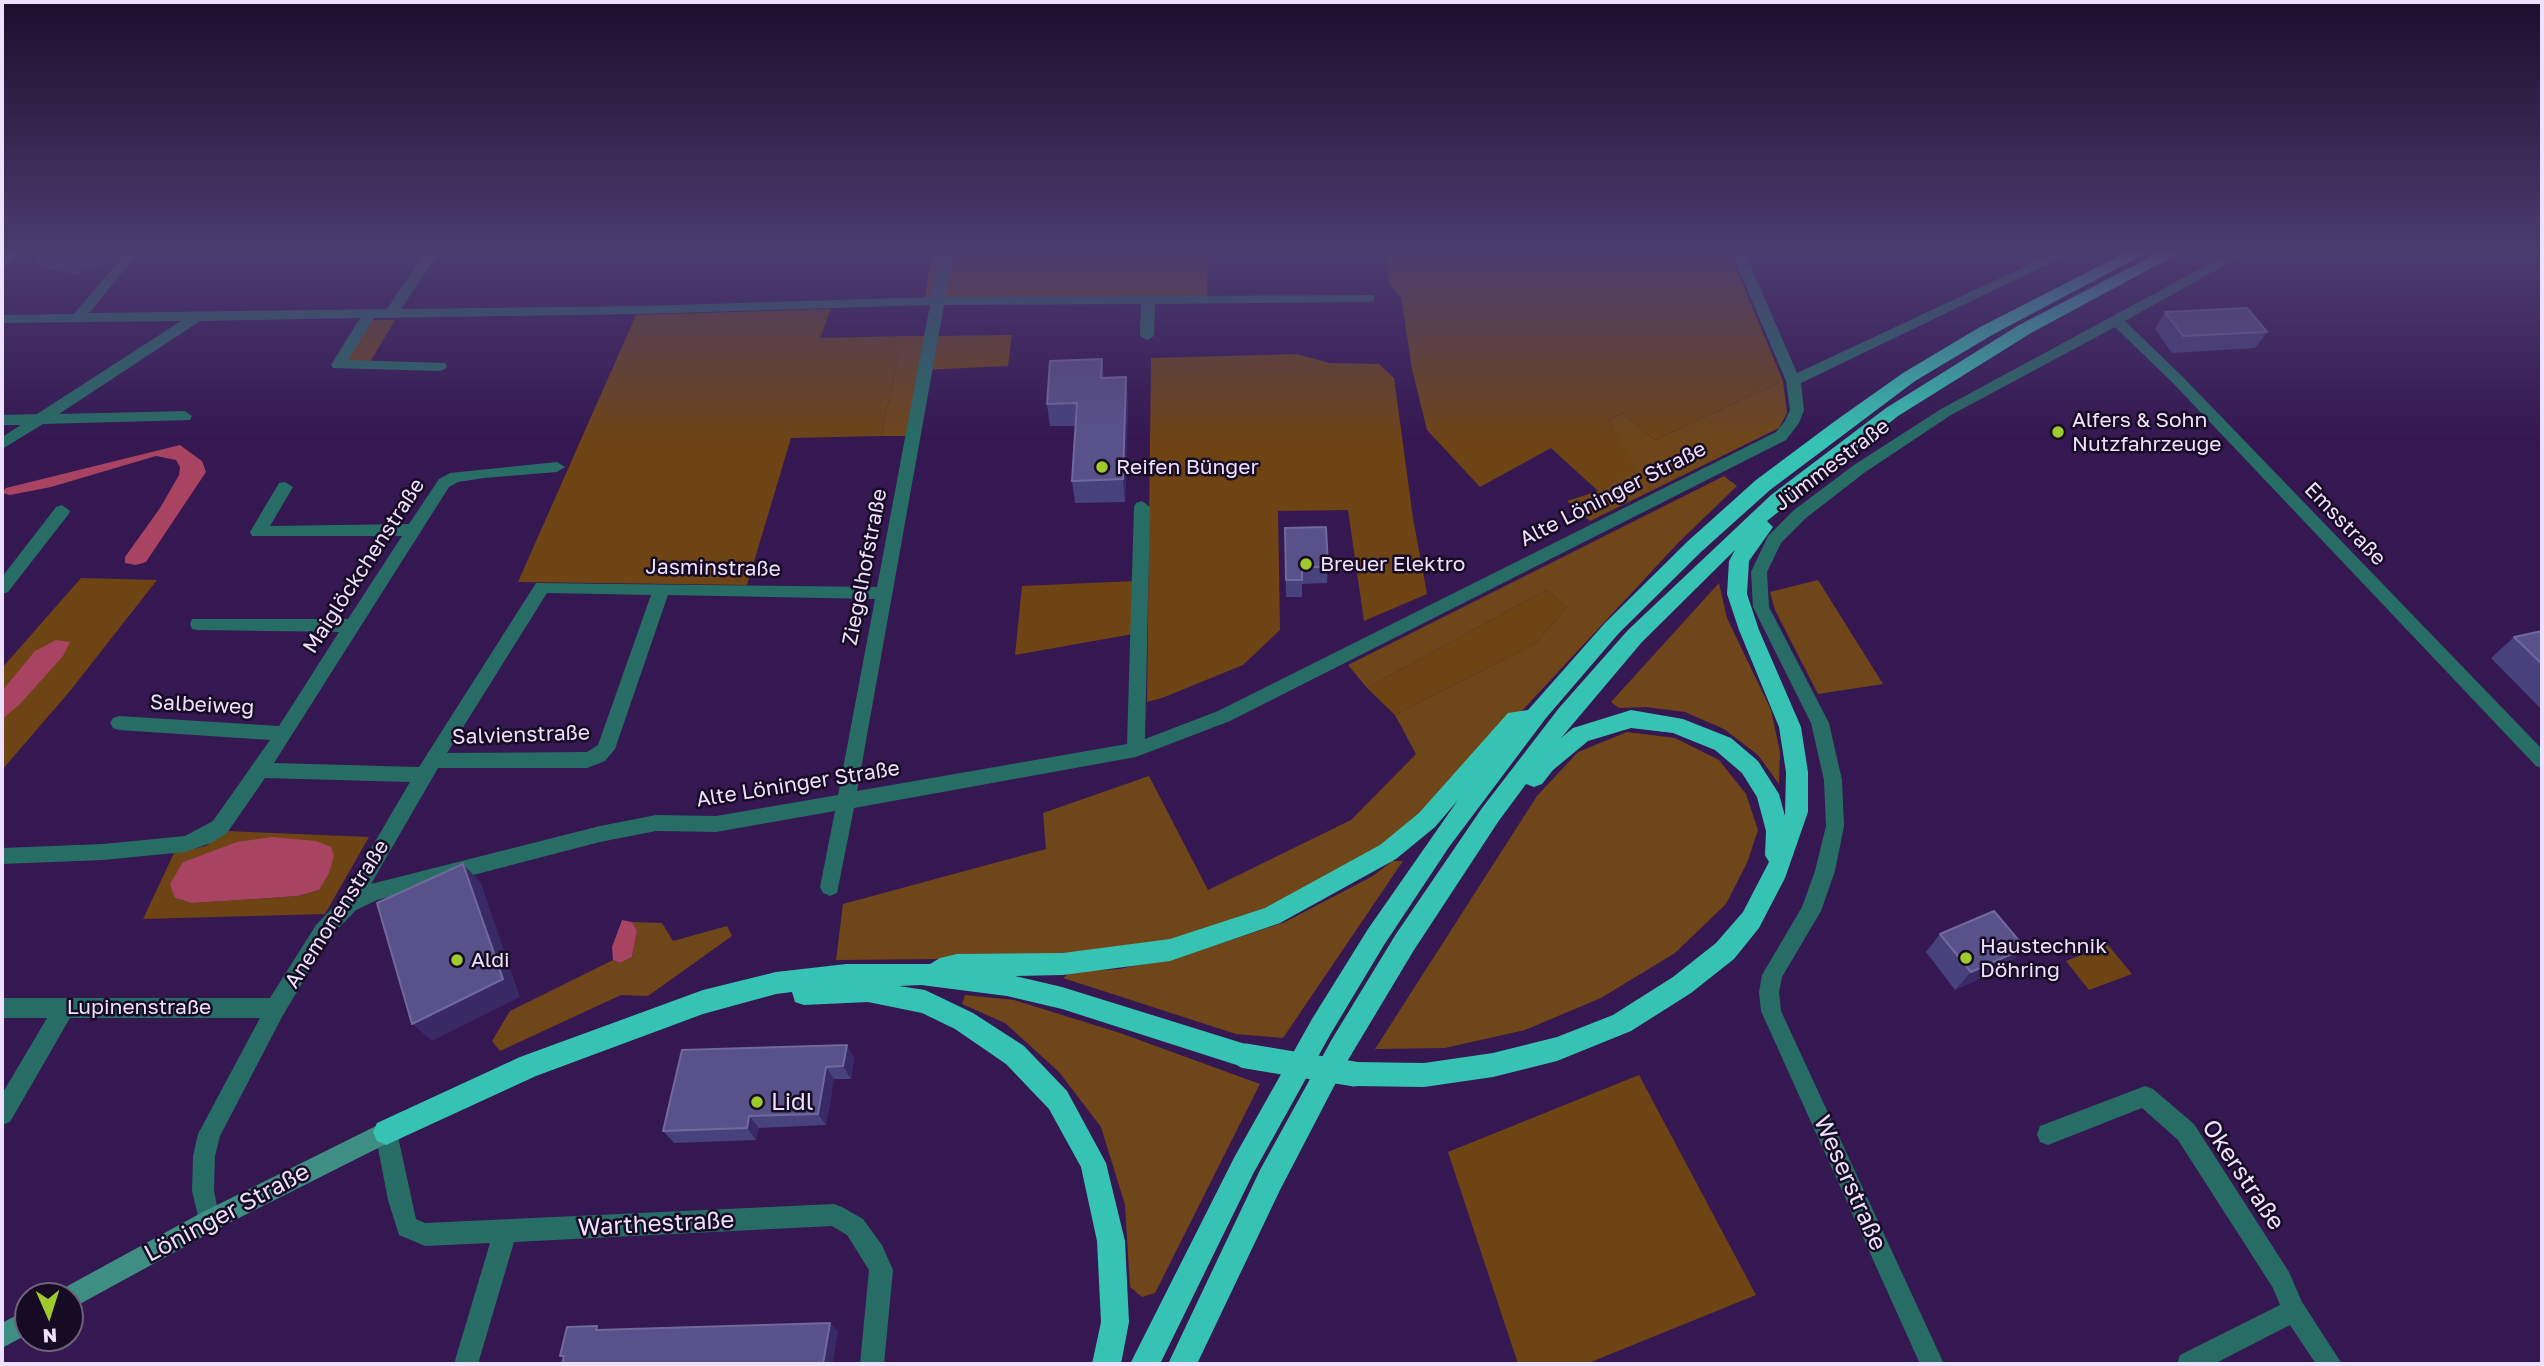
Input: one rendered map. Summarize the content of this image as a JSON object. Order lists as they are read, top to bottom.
{
  "streets": {
    "street": [
      "Jümmestraße",
      "Alte Löninger Straße",
      "Emsstraße",
      "Maiglöckchenstraße",
      "Ziegelhofstraße",
      "Jasminstraße",
      "Salbeiweg",
      "Salvienstraße",
      "Anemonenstraße",
      "Lupinenstraße",
      "Okerstraße",
      "Weserstraße",
      "Löninger Straße",
      "Warthestraße"
    ]
  },
  "crossings": [
    ["Jümmestraße", "Emsstraße"],
    ["Jümmestraße", "Weserstraße"],
    ["Alte Löninger Straße", "Ziegelhofstraße"],
    ["Alte Löninger Straße", "Anemonenstraße"],
    ["Maiglöckchenstraße", "Salbeiweg"],
    ["Ziegelhofstraße", "Jasminstraße"],
    ["Jasminstraße", "Salvienstraße"],
    ["Jasminstraße", "Anemonenstraße"],
    ["Salvienstraße", "Anemonenstraße"],
    ["Anemonenstraße", "Lupinenstraße"],
    ["Anemonenstraße", "Löninger Straße"],
    ["Löninger Straße", "Warthestraße"]
  ],
  "places": [
    "Alfers & Sohn Nutzfahrzeuge",
    "Reifen Bünger",
    "Breuer Elektro",
    "Haustechnik Döhring",
    "Aldi",
    "Lidl"
  ],
  "north": "bottom"
}
